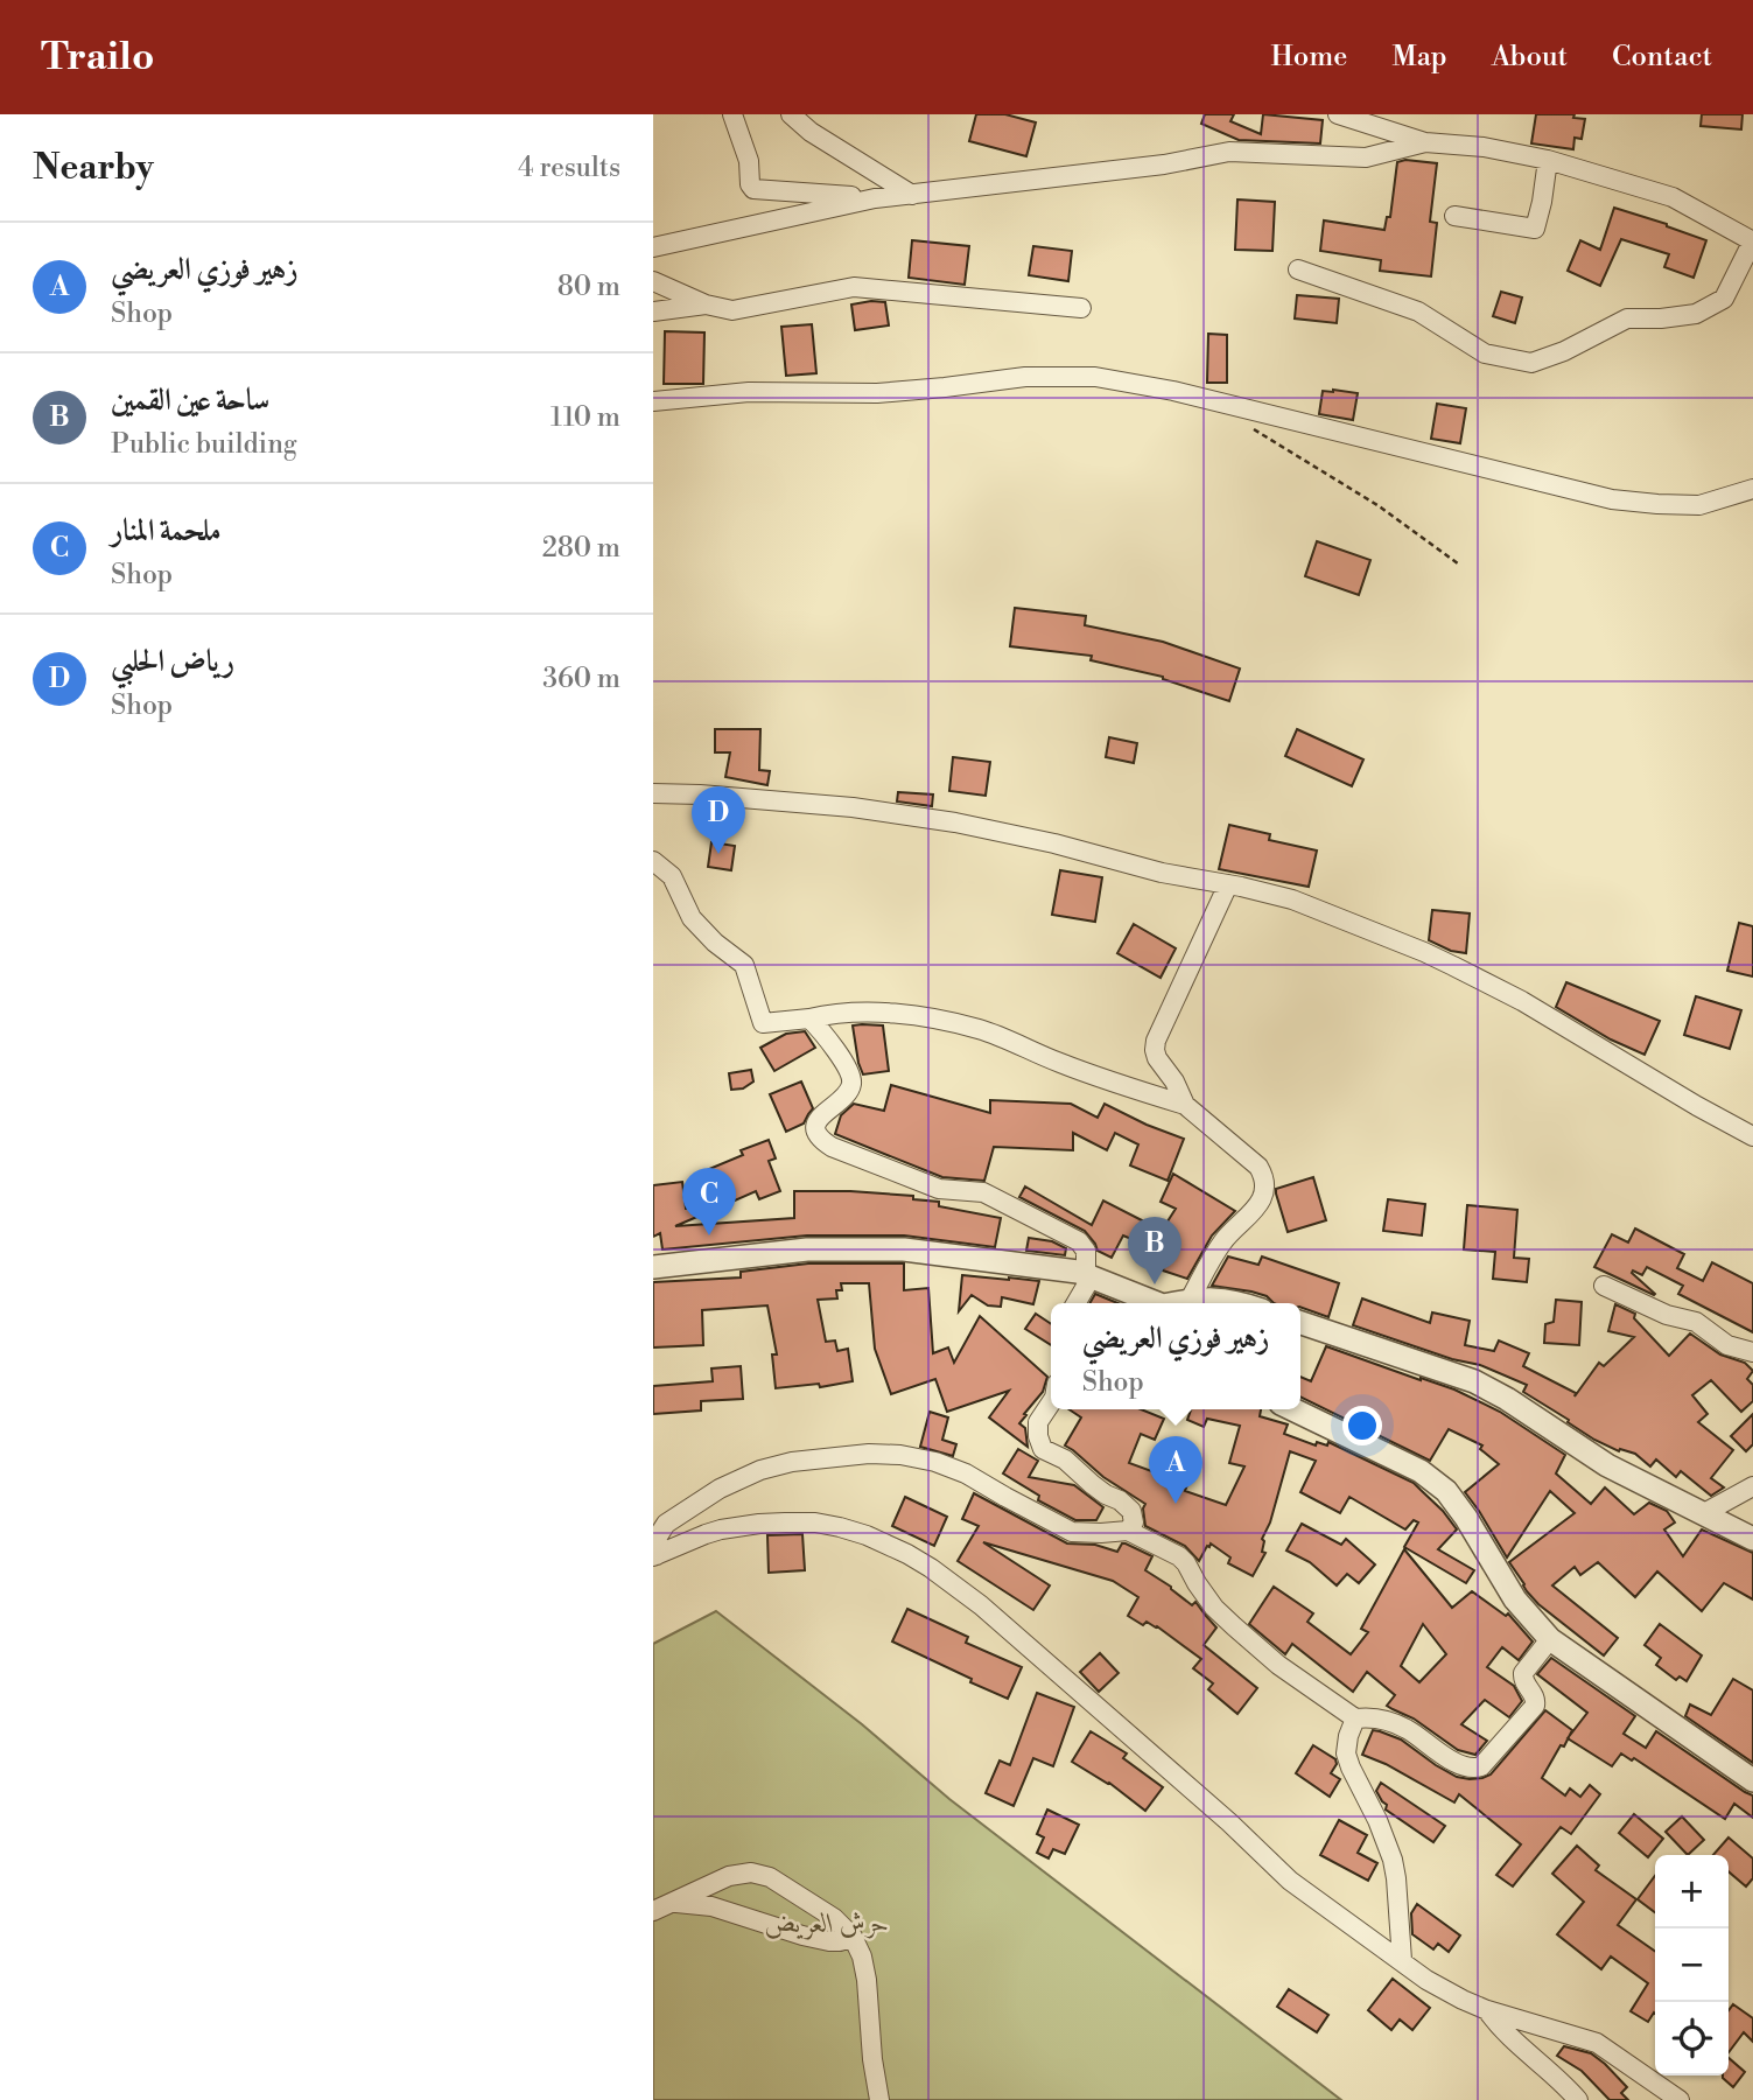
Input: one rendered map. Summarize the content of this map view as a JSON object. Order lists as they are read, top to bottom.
{
  "parks": ["حرش العريض"],
  "page": {
    "header": "Trailo",
    "nav": [
      "Home",
      "Map",
      "About",
      "Contact"
    ],
    "heading": ["Nearby", "4 results"],
    "list": [
      {
        "mark": "A",
        "name": "زهير فوزي العريضي",
        "note": "Shop",
        "value": "80 m"
      },
      {
        "mark": "B",
        "name": "ساحة عين القمين",
        "note": "Public building",
        "value": "110 m"
      },
      {
        "mark": "C",
        "name": "ملحمة المنار",
        "note": "Shop",
        "value": "280 m"
      },
      {
        "mark": "D",
        "name": "رياض الحلبي",
        "note": "Shop",
        "value": "360 m"
      }
    ],
    "pins": [
      "D",
      "C",
      "B",
      "A"
    ],
    "popup": ["زهير فوزي العريضي", "Shop"],
    "map_buttons": ["+", "−"]
  }
}
